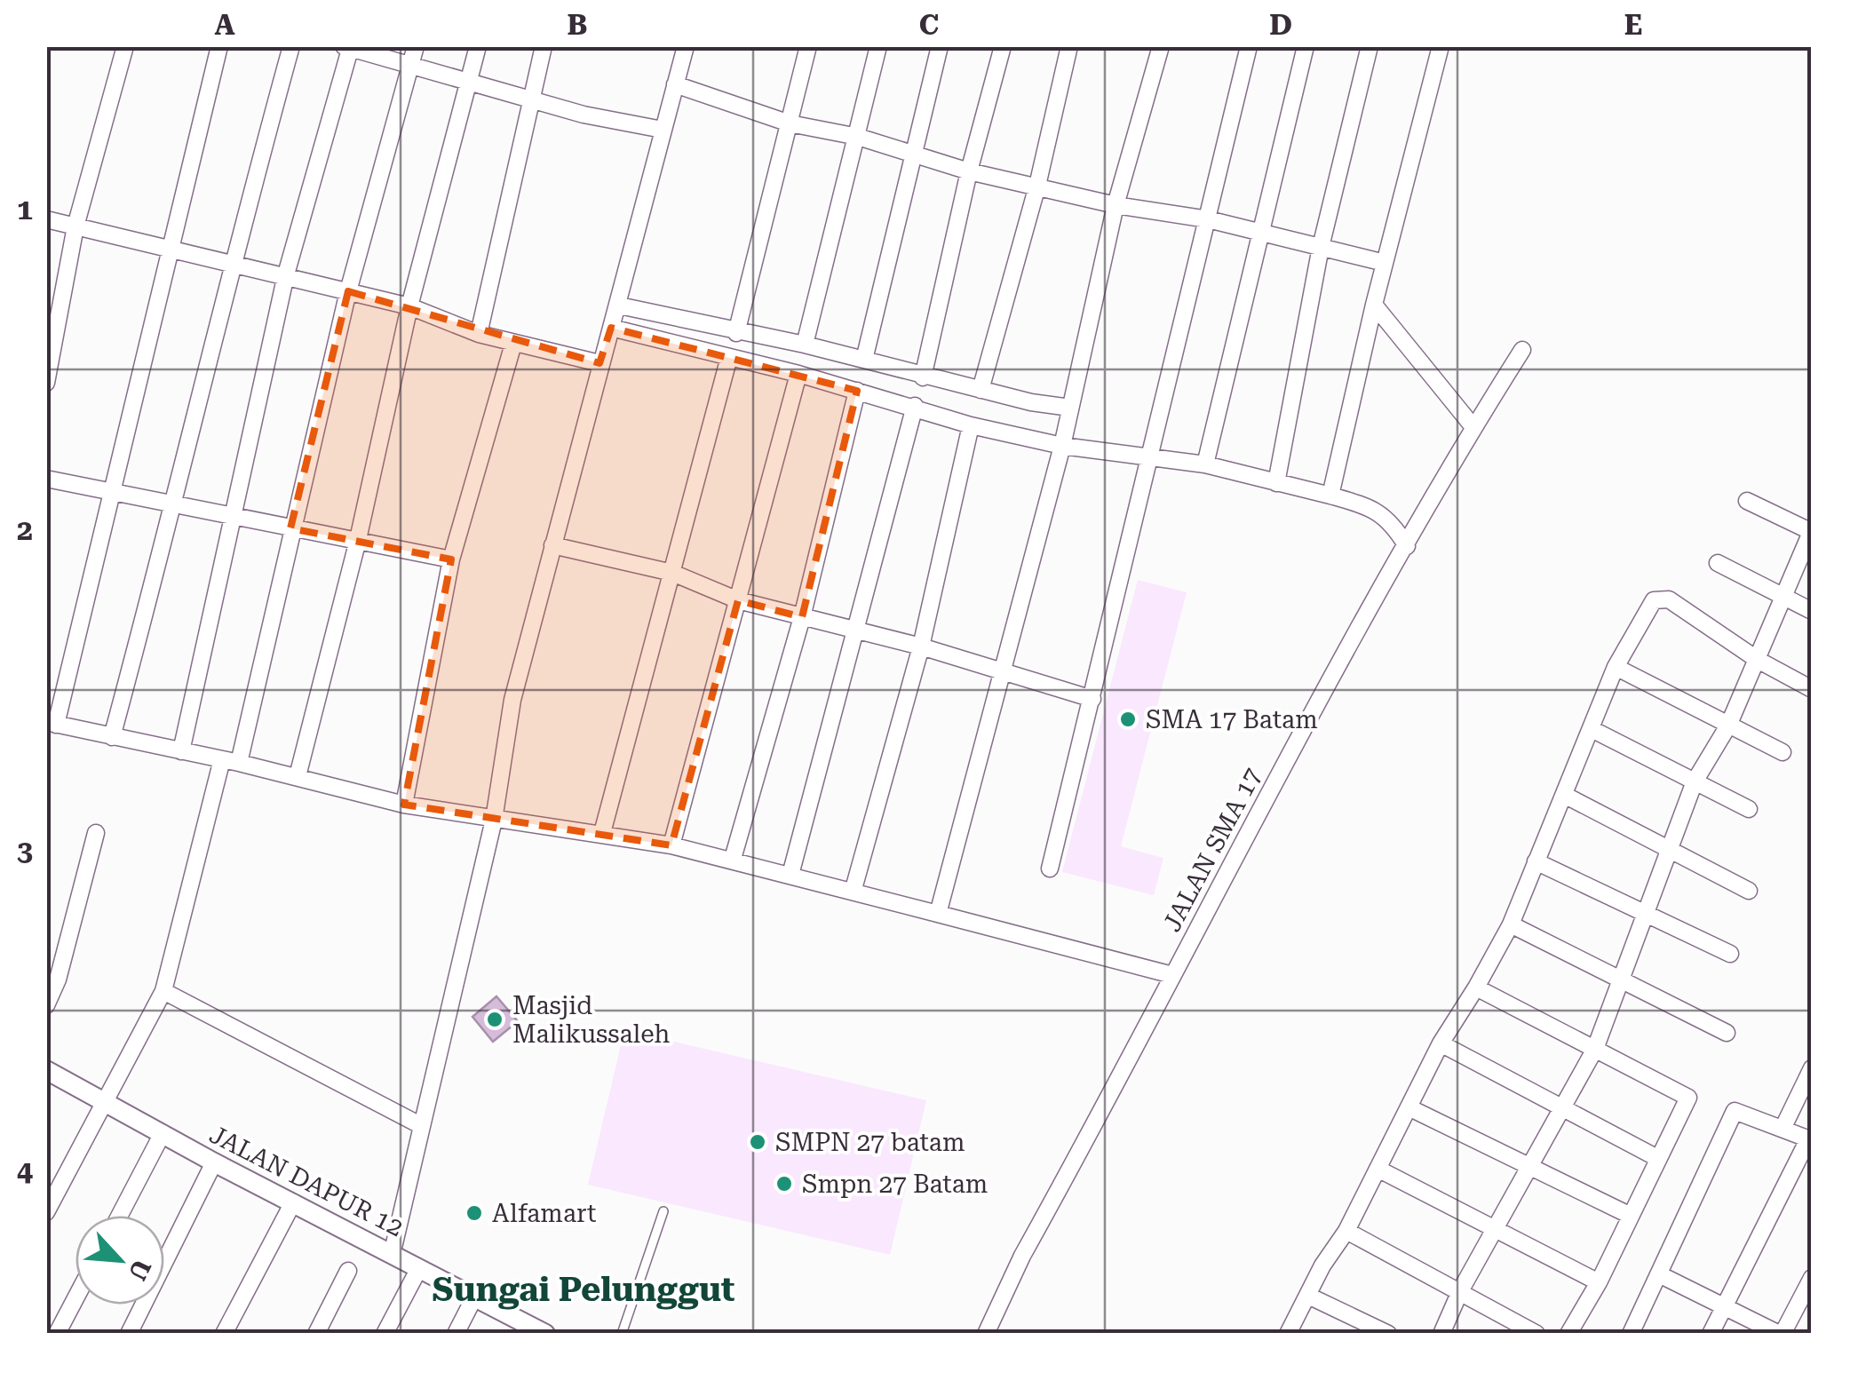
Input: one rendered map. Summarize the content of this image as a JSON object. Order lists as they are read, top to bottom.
{
  "streets": {
    "street": ["JALAN SMA 17", "JALAN DAPUR 12"]
  },
  "districts": ["Sungai Pelunggut"],
  "places": [
    "SMA 17 Batam",
    "Masjid Malikussaleh",
    "SMPN 27 batam",
    "Smpn 27 Batam",
    "Alfamart"
  ],
  "north": "bottom right",
  "grid": {
    "columns": [
      "A",
      "B",
      "C",
      "D",
      "E"
    ],
    "rows": [
      "1",
      "2",
      "3",
      "4"
    ]
  }
}
